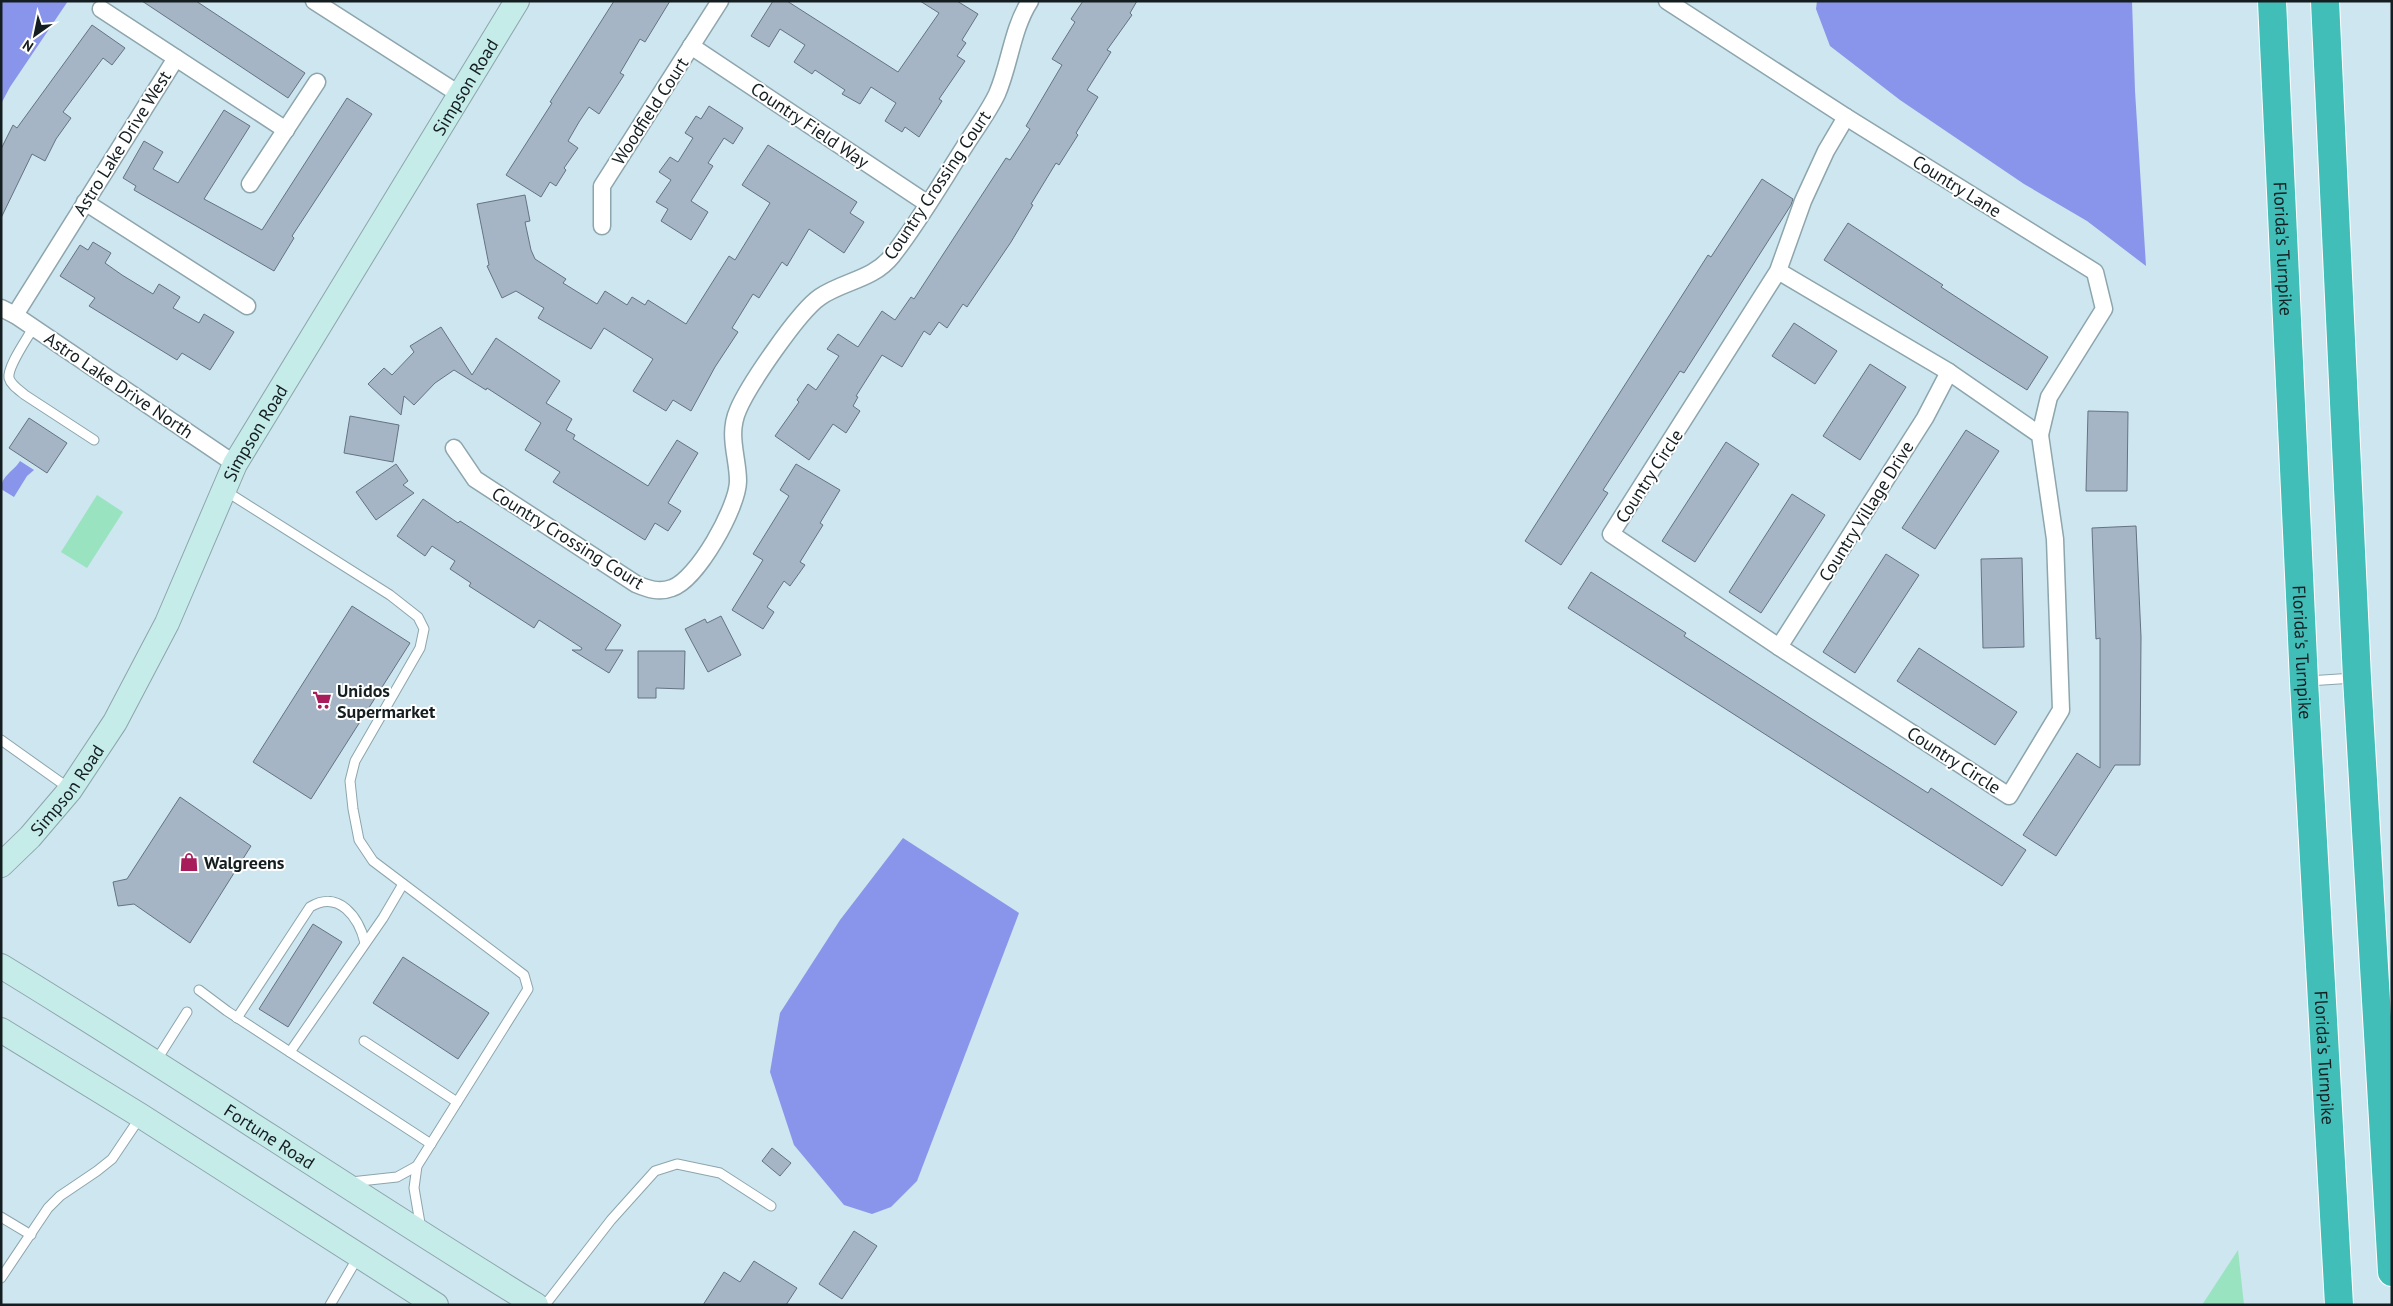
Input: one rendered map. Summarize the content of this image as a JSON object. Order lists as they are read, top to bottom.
{
  "streets": {
    "highway": ["Florida's Turnpike"],
    "main road": ["Simpson Road", "Fortune Road"],
    "street": [
      "Woodfield Court",
      "Country Field Way",
      "Astro Lake Drive West",
      "Country Crossing Court",
      "Country Lane",
      "Astro Lake Drive North",
      "Country Circle",
      "Country Village Drive"
    ]
  },
  "crossings": [
    ["Simpson Road", "Astro Lake Drive North"],
    ["Woodfield Court", "Country Field Way"],
    ["Country Field Way", "Country Crossing Court"],
    ["Astro Lake Drive West", "Astro Lake Drive North"],
    ["Country Lane", "Country Circle"],
    ["Country Circle", "Country Village Drive"]
  ],
  "places": {
    "supermarket": ["Unidos Supermarket"],
    "shop": ["Walgreens"]
  },
  "north": "bottom left"
}
